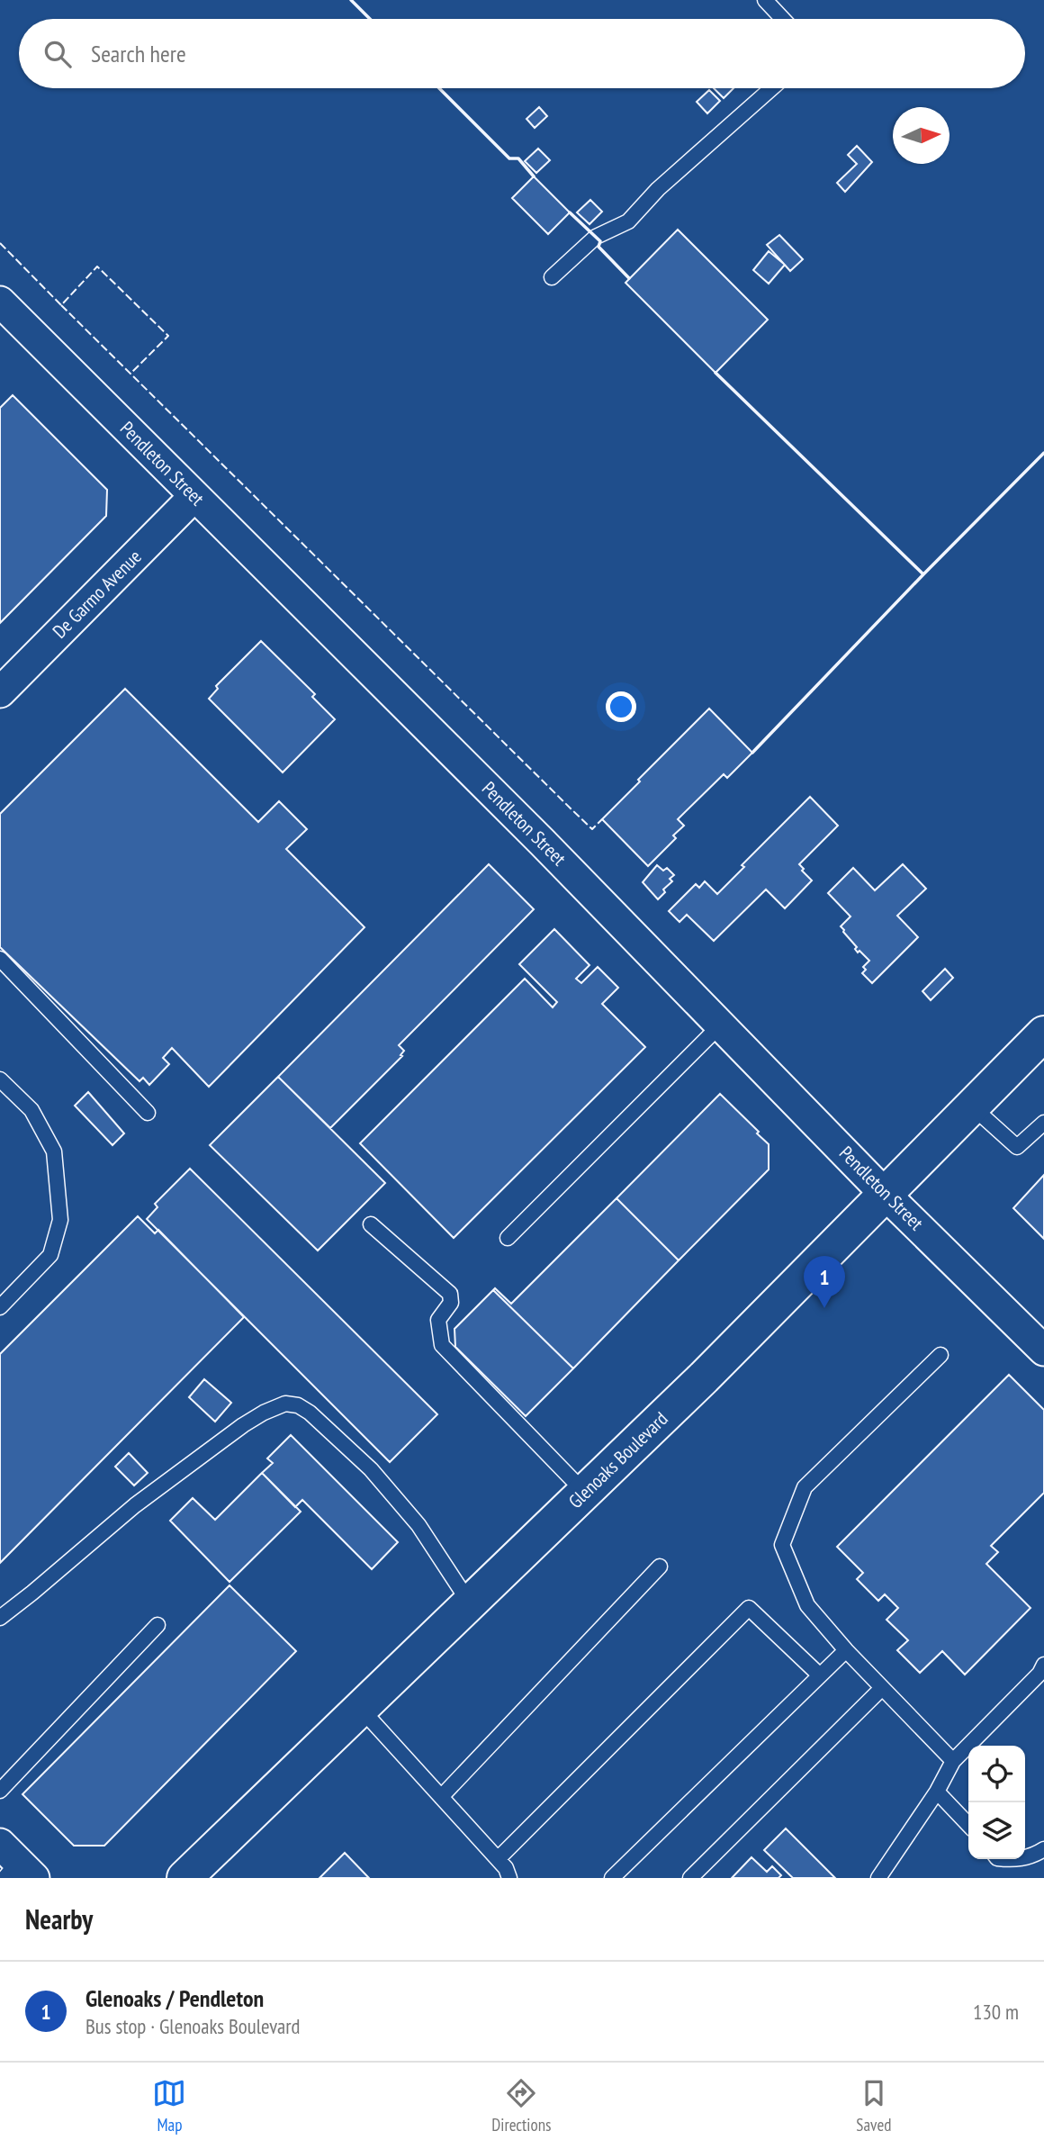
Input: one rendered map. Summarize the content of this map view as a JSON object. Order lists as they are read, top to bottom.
{
  "streets": {
    "main road": ["Glenoaks Boulevard"],
    "street": ["Pendleton Street", "De Garmo Avenue"]
  },
  "crossings": [
    ["Pendleton Street", "De Garmo Avenue"],
    ["Pendleton Street", "Glenoaks Boulevard"]
  ],
  "north": "right",
  "page": {
    "search": "Search here",
    "pins": "1",
    "heading": "Nearby",
    "list": [
      {
        "mark": "1",
        "name": "Glenoaks / Pendleton",
        "note": "Bus stop · Glenoaks Boulevard",
        "value": "130 m"
      }
    ],
    "nav": ["Map", "Directions", "Saved"]
  }
}
